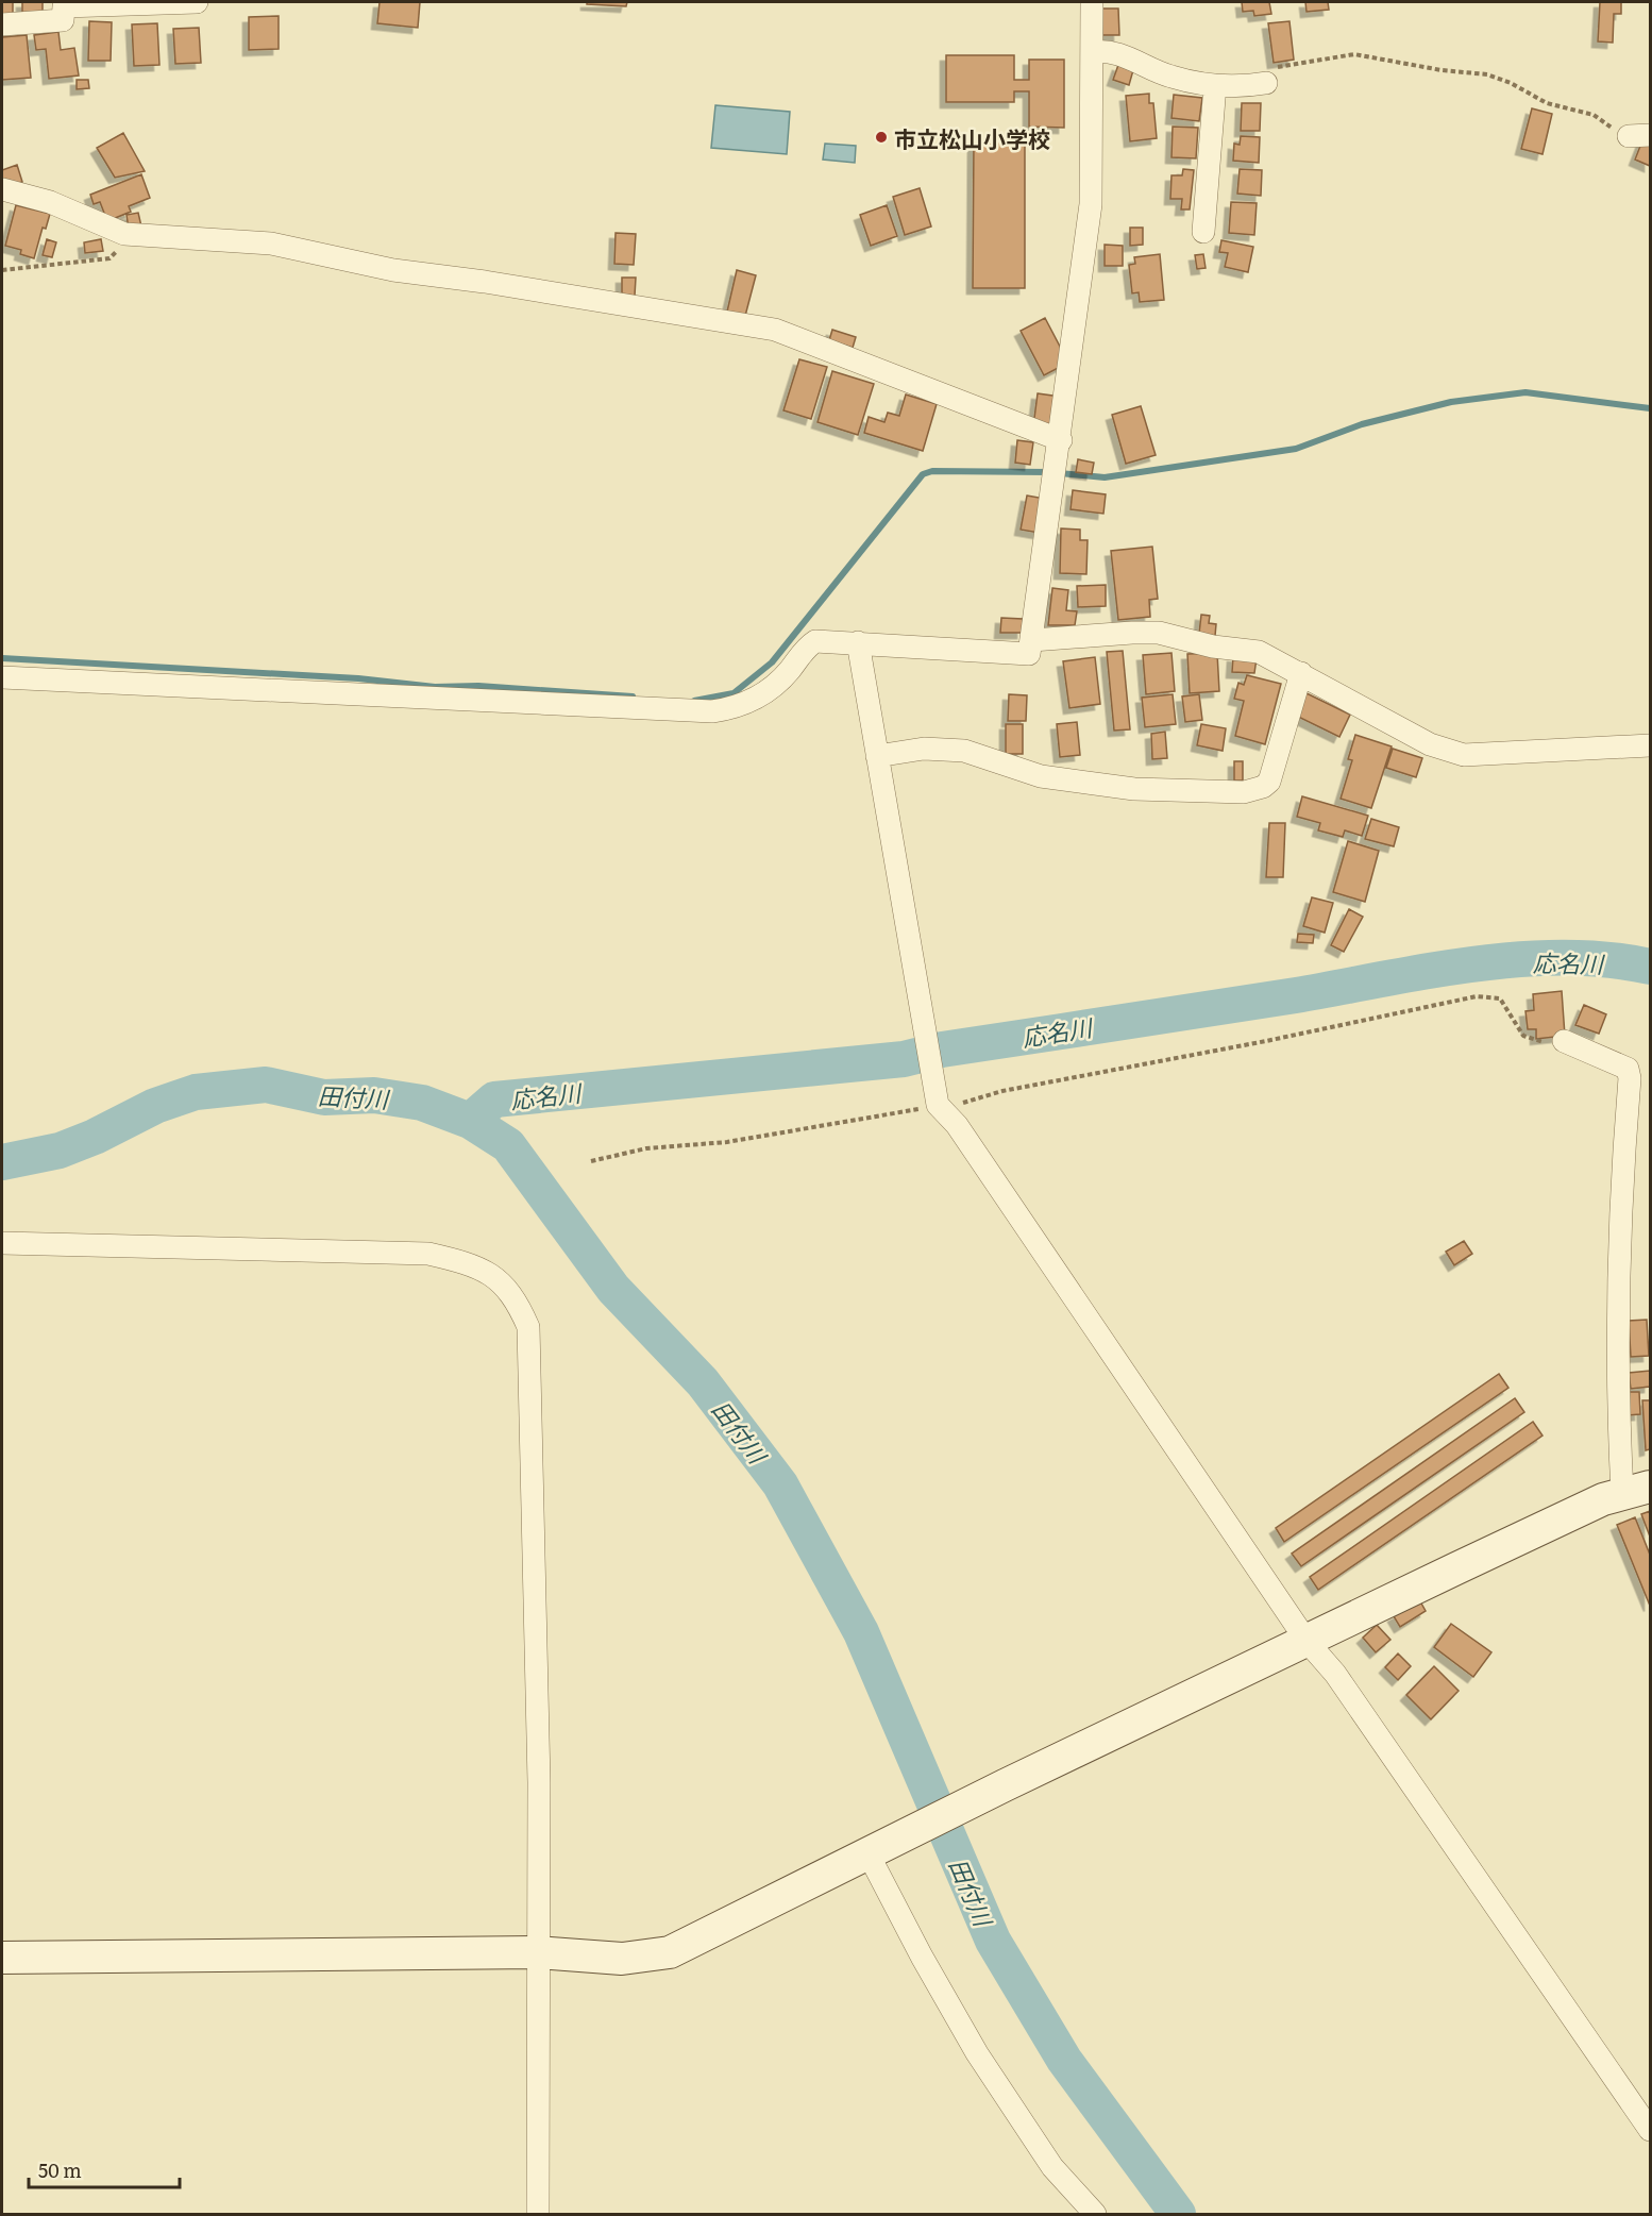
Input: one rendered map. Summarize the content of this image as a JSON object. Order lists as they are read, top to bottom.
{
  "water": ["応名川", "田付川"],
  "places": ["市立松山小学校"],
  "scale_bar": "50 m"
}
